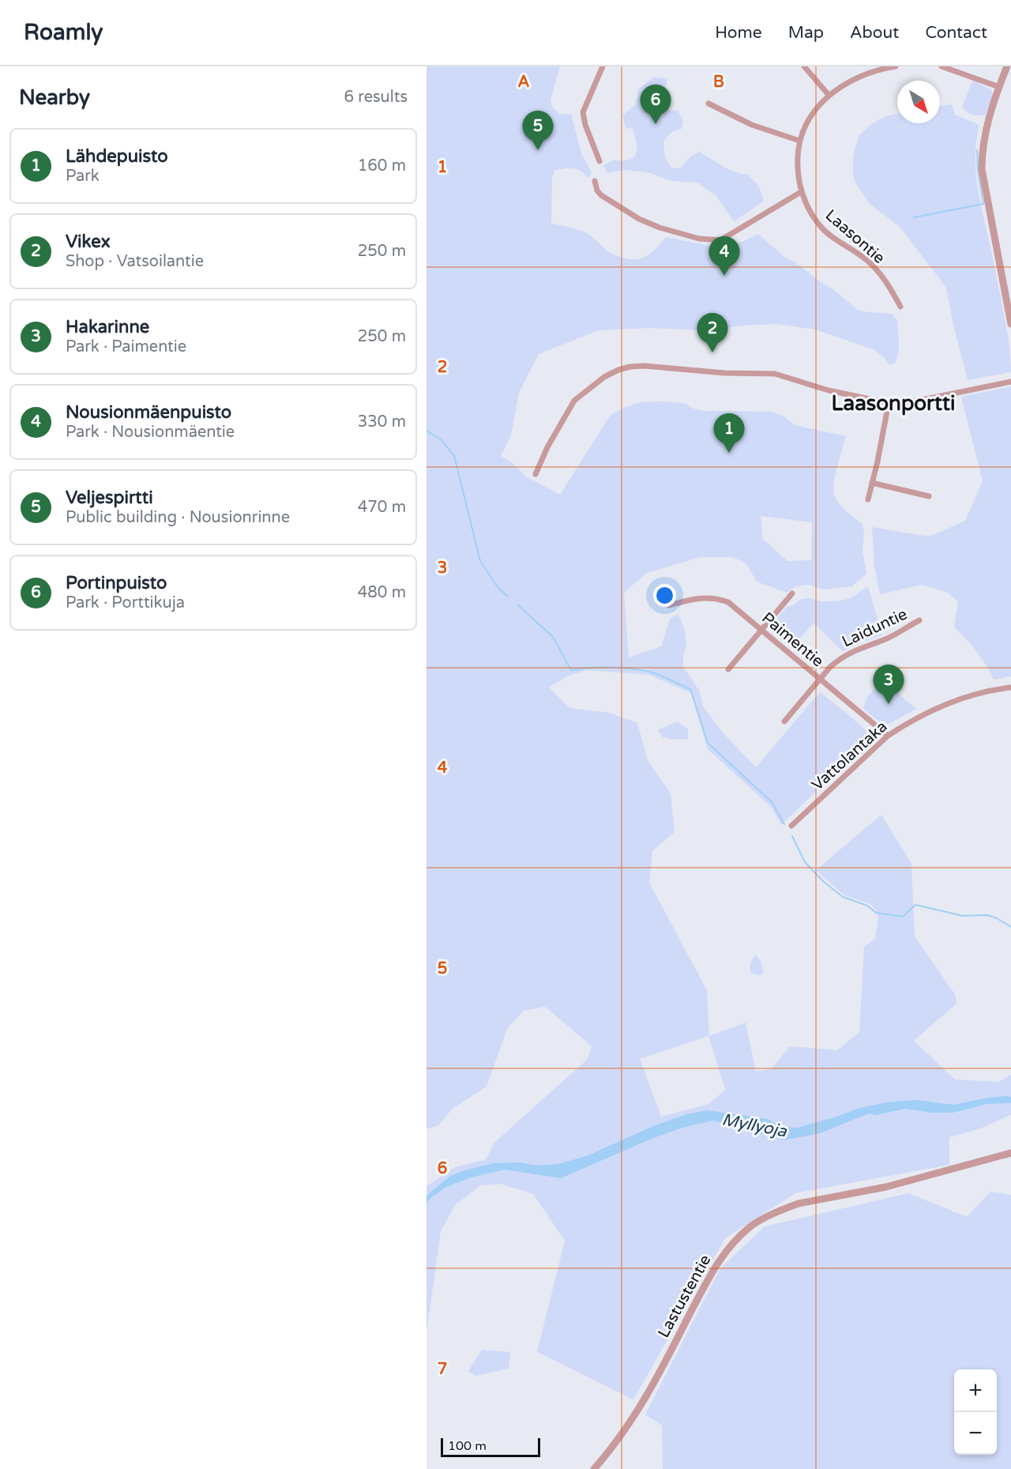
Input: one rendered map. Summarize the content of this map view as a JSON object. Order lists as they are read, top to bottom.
{
  "streets": {
    "street": [
      "Laasontie",
      "Laiduntie",
      "Paimentie",
      "Vattolantaka",
      "Lastustentie"
    ]
  },
  "crossings": [
    ["Laiduntie", "Paimentie"],
    ["Paimentie", "Vattolantaka"]
  ],
  "districts": ["Laasonportti"],
  "water": ["Myllyoja"],
  "scale_bar": "100 m",
  "north": "bottom right",
  "page": {
    "header": "Roamly",
    "nav": [
      "Home",
      "Map",
      "About",
      "Contact"
    ],
    "heading": ["Nearby", "6 results"],
    "pins": [
      "6",
      "5",
      "4",
      "2",
      "1",
      "3"
    ],
    "list": [
      {
        "mark": "1",
        "name": "Lähdepuisto",
        "note": "Park",
        "value": "160 m"
      },
      {
        "mark": "2",
        "name": "Vikex",
        "note": "Shop · Vatsoilantie",
        "value": "250 m"
      },
      {
        "mark": "3",
        "name": "Hakarinne",
        "note": "Park · Paimentie",
        "value": "250 m"
      },
      {
        "mark": "4",
        "name": "Nousionmäenpuisto",
        "note": "Park · Nousionmäentie",
        "value": "330 m"
      },
      {
        "mark": "5",
        "name": "Veljespirtti",
        "note": "Public building · Nousionrinne",
        "value": "470 m"
      },
      {
        "mark": "6",
        "name": "Portinpuisto",
        "note": "Park · Porttikuja",
        "value": "480 m"
      }
    ],
    "map_buttons": ["+", "−"],
    "scale": "100 m"
  },
  "grid": {
    "columns": ["A", "B"],
    "rows": [
      "1",
      "2",
      "3",
      "4",
      "5",
      "6",
      "7"
    ]
  }
}
